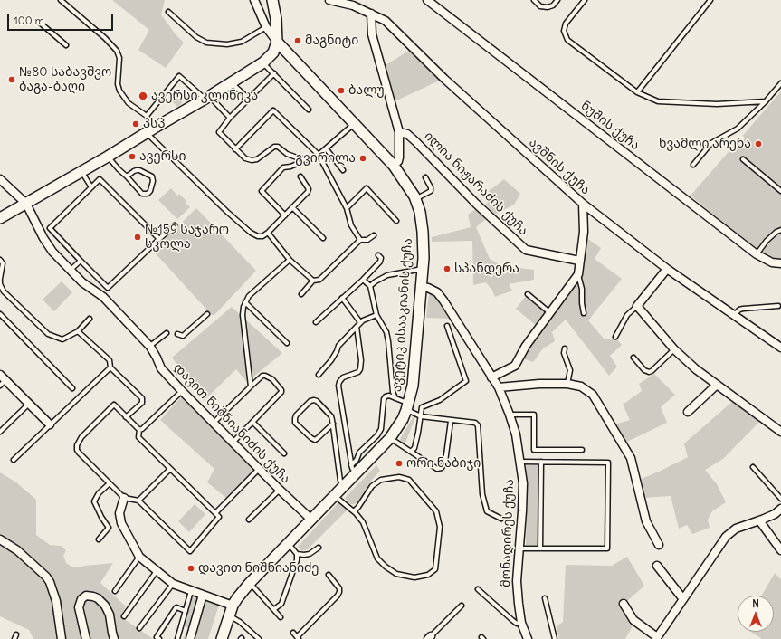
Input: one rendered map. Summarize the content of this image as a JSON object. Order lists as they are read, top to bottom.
{
  "streets": {
    "main road": ["ავეტიკ ისააკიანის ქუჩა"],
    "street": [
      "ნუშის ქუჩა",
      "ავშნის ქუჩა",
      "ილია ნიჟარაძის ქუჩა",
      "დავით ნიშნიანიძის ქუჩა",
      "მონადირეს ქუჩა"
    ]
  },
  "crossings": [
    ["ავეტიკ ისააკიანის ქუჩა", "დავით ნიშნიანიძის ქუჩა"],
    ["ავეტიკ ისააკიანის ქუჩა", "მონადირეს ქუჩა"]
  ],
  "places": [
    "მაგნიტი",
    "№80 საბავშვო ბაგა-ბაღი",
    "ბალუ",
    "ავერსი კლინიკა",
    "პსპ",
    "ხვამლი არენა",
    "ავერსი",
    "გვირილა",
    "№159 საჯარო სკოლა",
    "სპანდერა",
    "ორი ნაბიჯი",
    "დავით ნიშნიანიძე"
  ],
  "scale_bar": "100 m",
  "north": "top"
}
